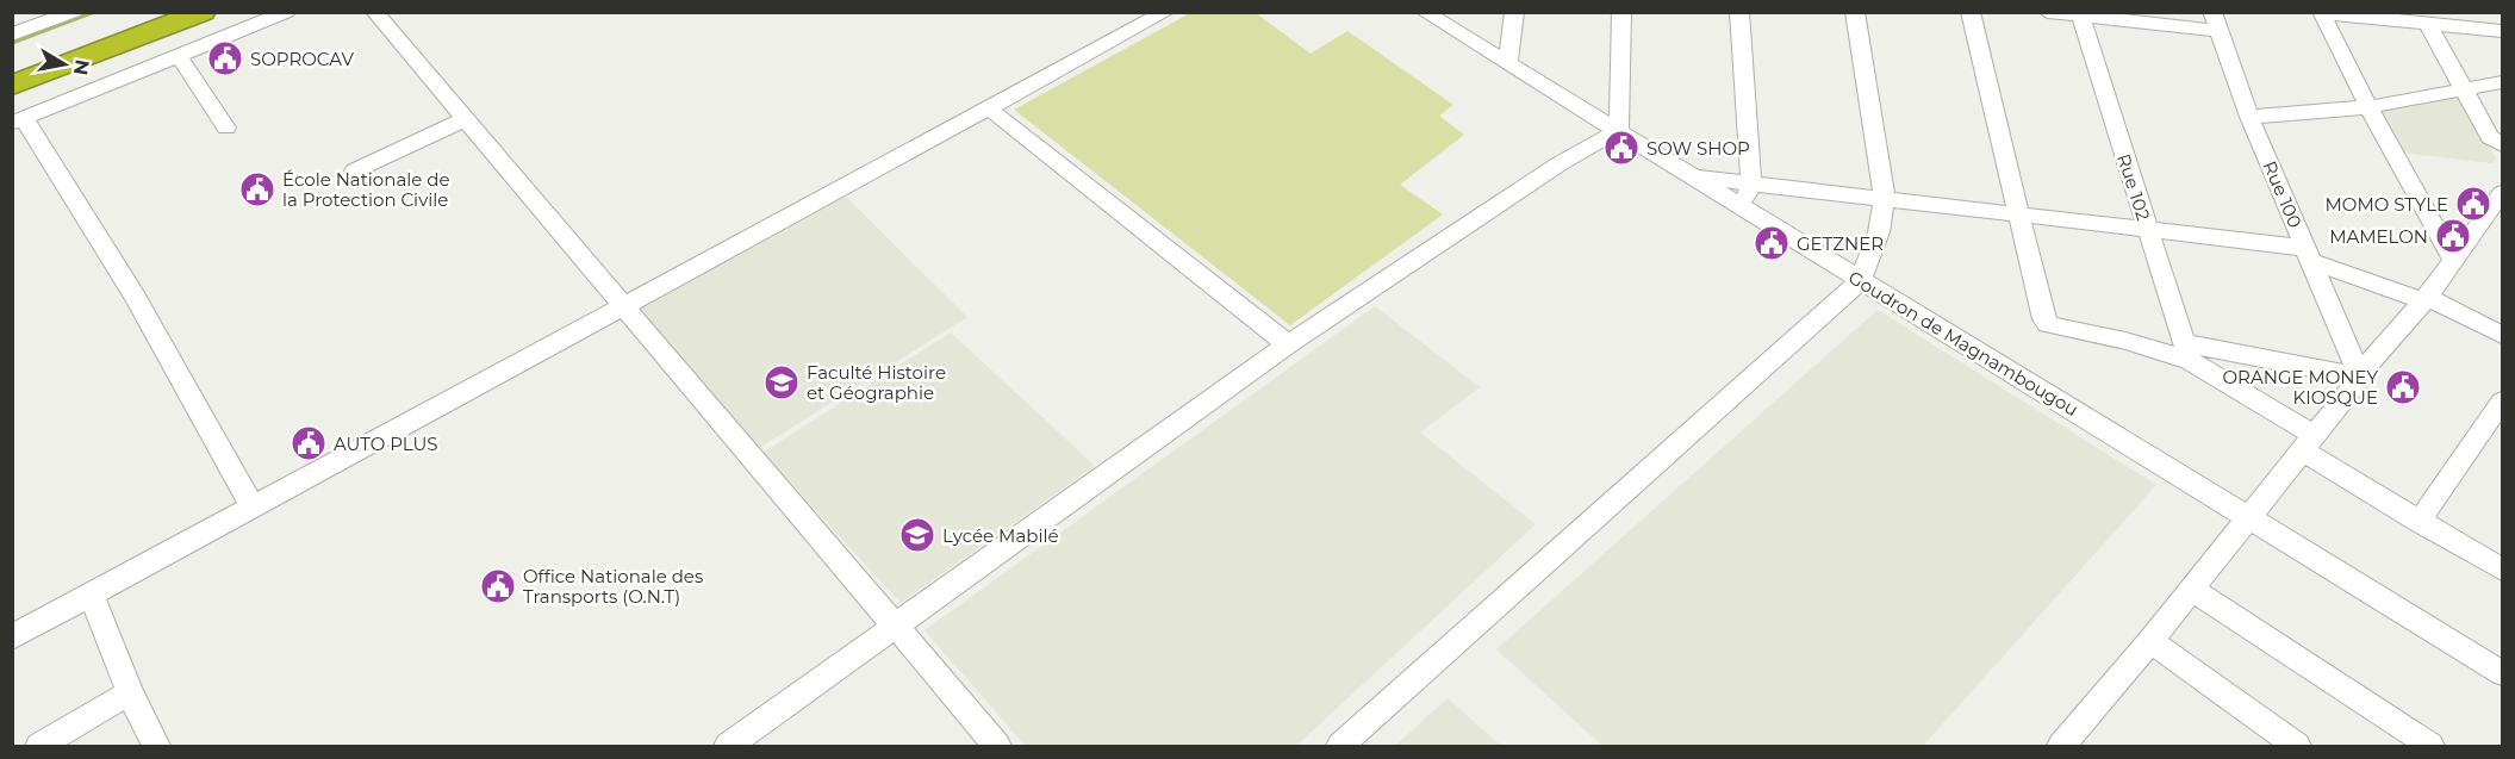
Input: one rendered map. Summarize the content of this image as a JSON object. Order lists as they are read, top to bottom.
{
  "streets": {
    "street": ["Rue 102", "Rue 100", "Goudron de Magnambougou"]
  },
  "places": {
    "public building": [
      "SOPROCAV",
      "SOW SHOP",
      "École Nationale de la Protection Civile",
      "MOMO STYLE",
      "MAMELON",
      "GETZNER",
      "ORANGE MONEY KIOSQUE",
      "AUTO PLUS",
      "Office Nationale des Transports (O.N.T)"
    ],
    "school or university": ["Faculté Histoire et Géographie", "Lycée Mabilé"]
  },
  "north": "right"
}
